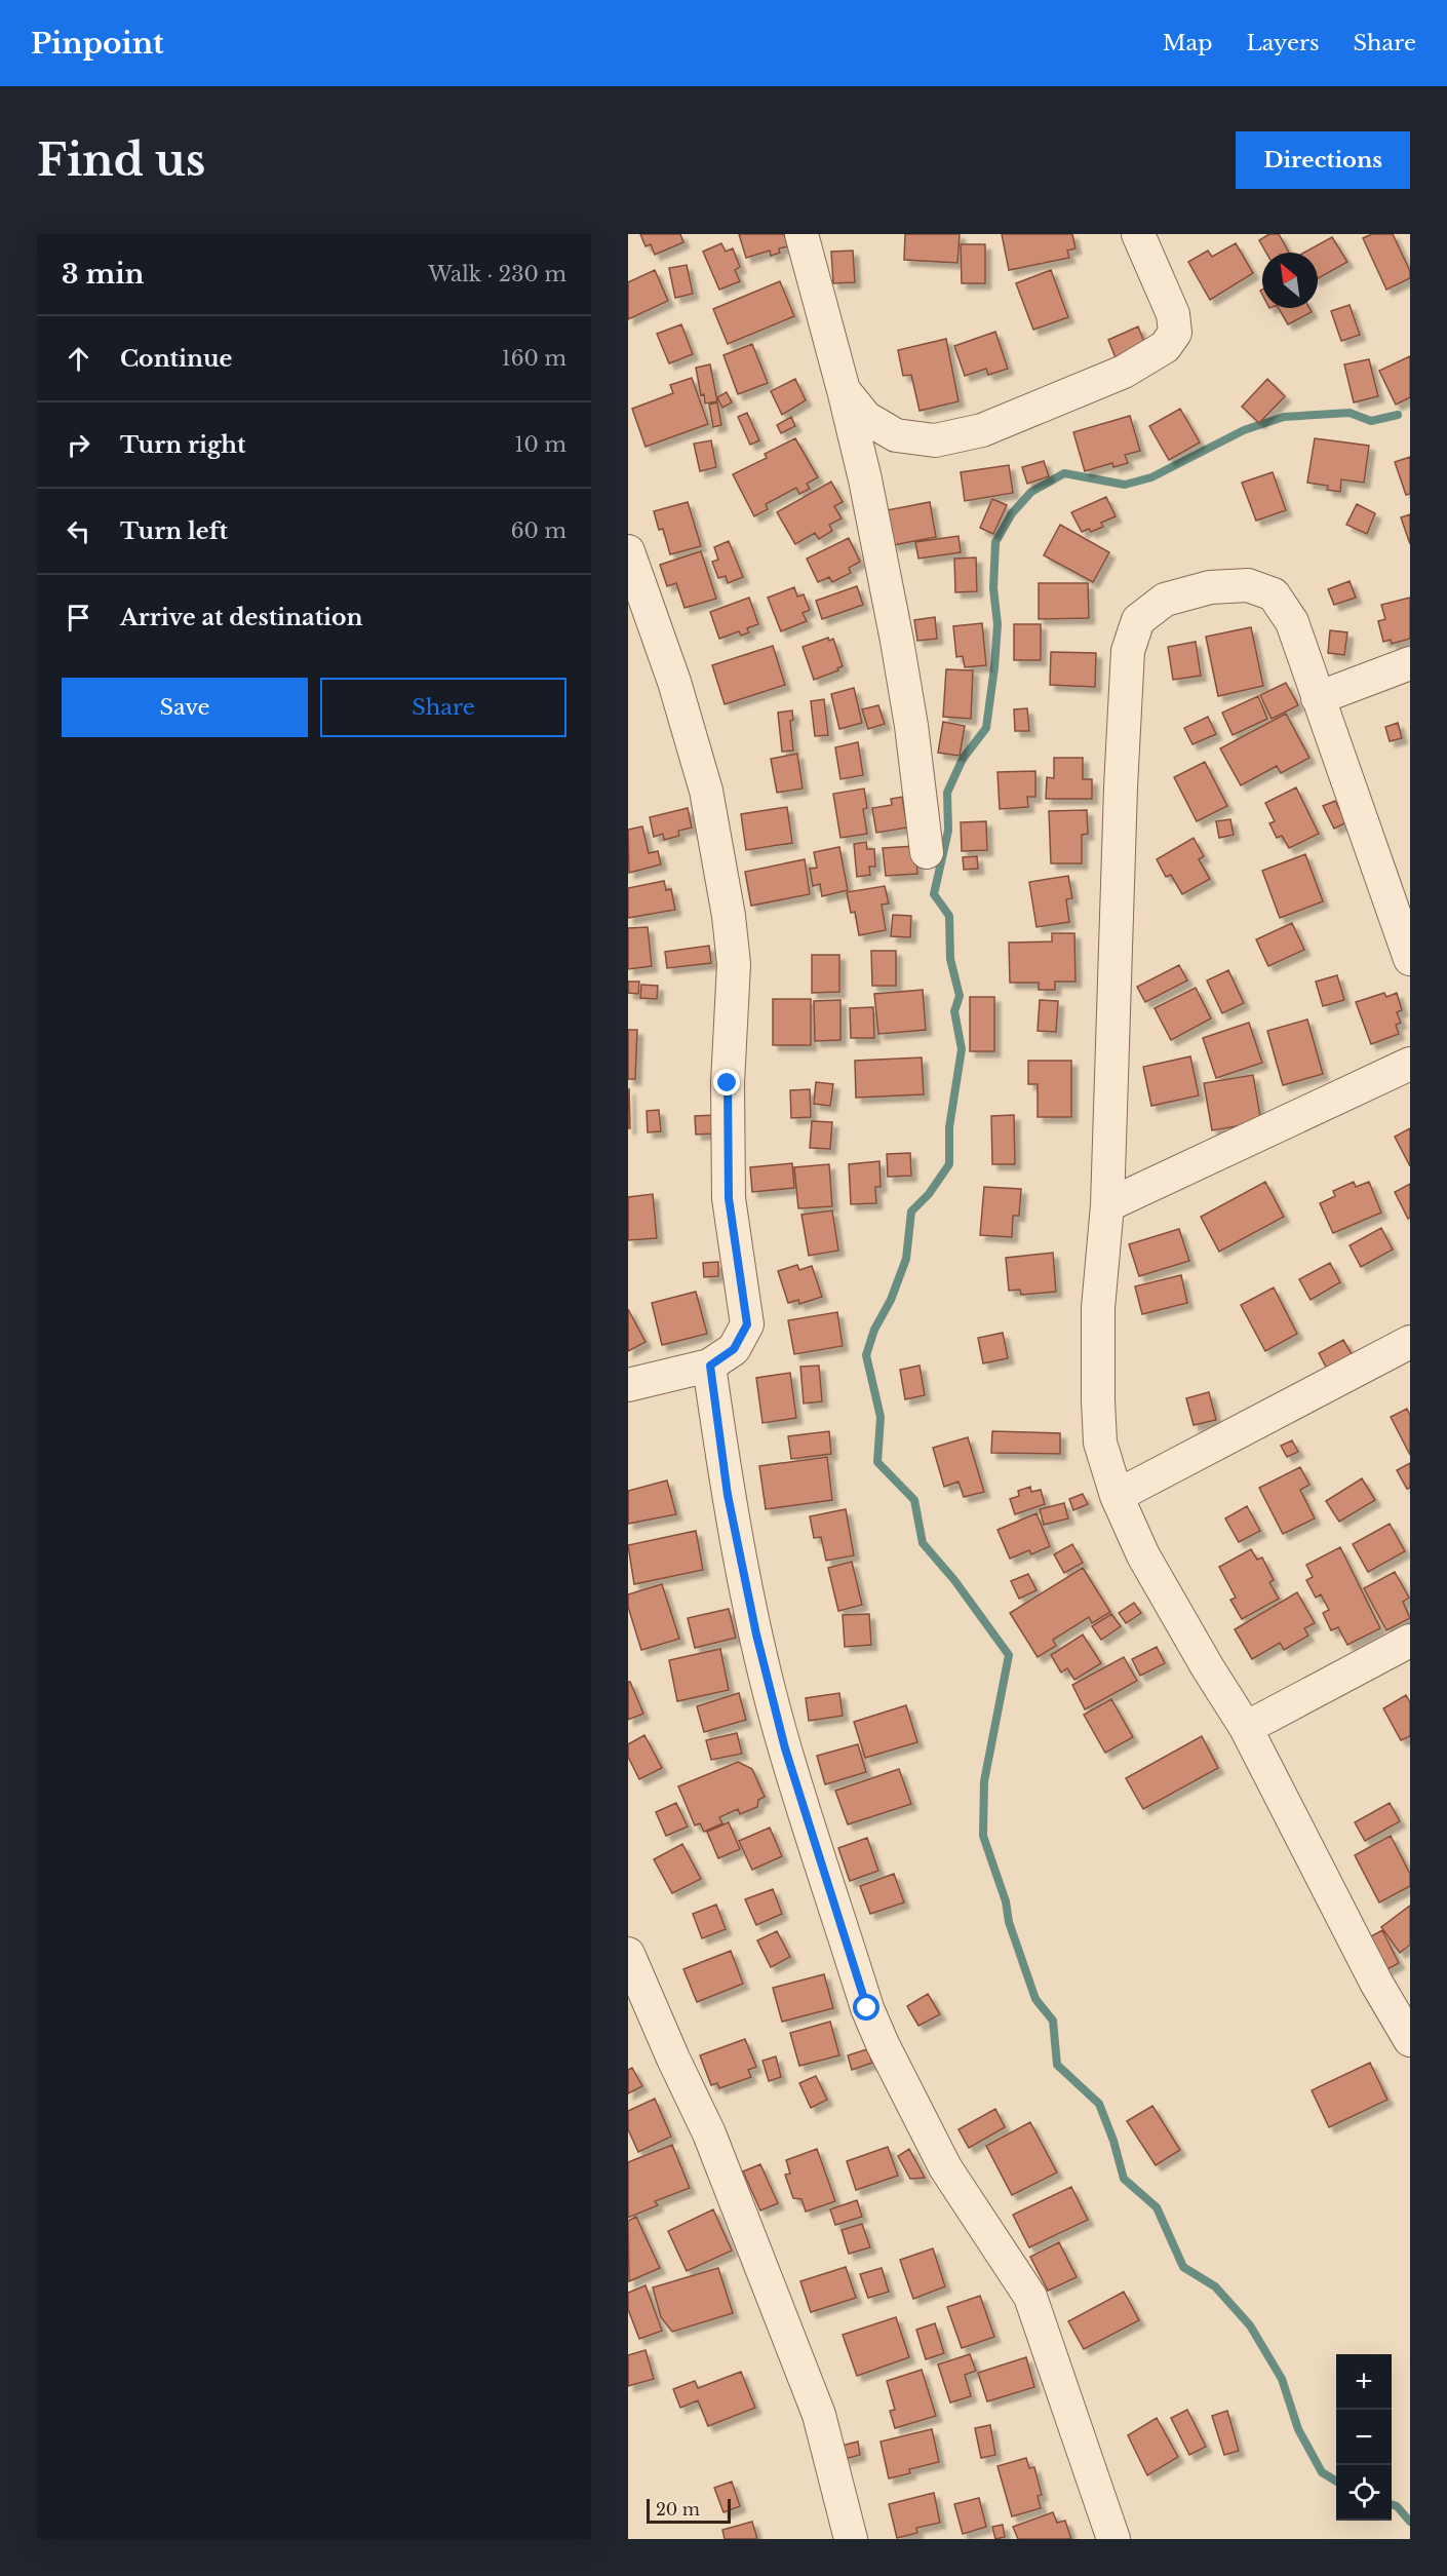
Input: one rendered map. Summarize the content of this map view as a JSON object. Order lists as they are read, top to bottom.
{
  "scale_bar": "20 m",
  "north": "top left",
  "page": {
    "header": "Pinpoint",
    "nav": ["Map", "Layers", "Share"],
    "buttons": [
      "Directions",
      ["Save", "Share"]
    ],
    "title": "Find us",
    "heading": ["3 min", "Walk · 230 m"],
    "list": [
      ["Continue", "160 m"],
      ["Turn right", "10 m"],
      ["Turn left", "60 m"],
      "Arrive at destination"
    ],
    "map_buttons": ["+", "−"],
    "scale": "20 m"
  }
}
